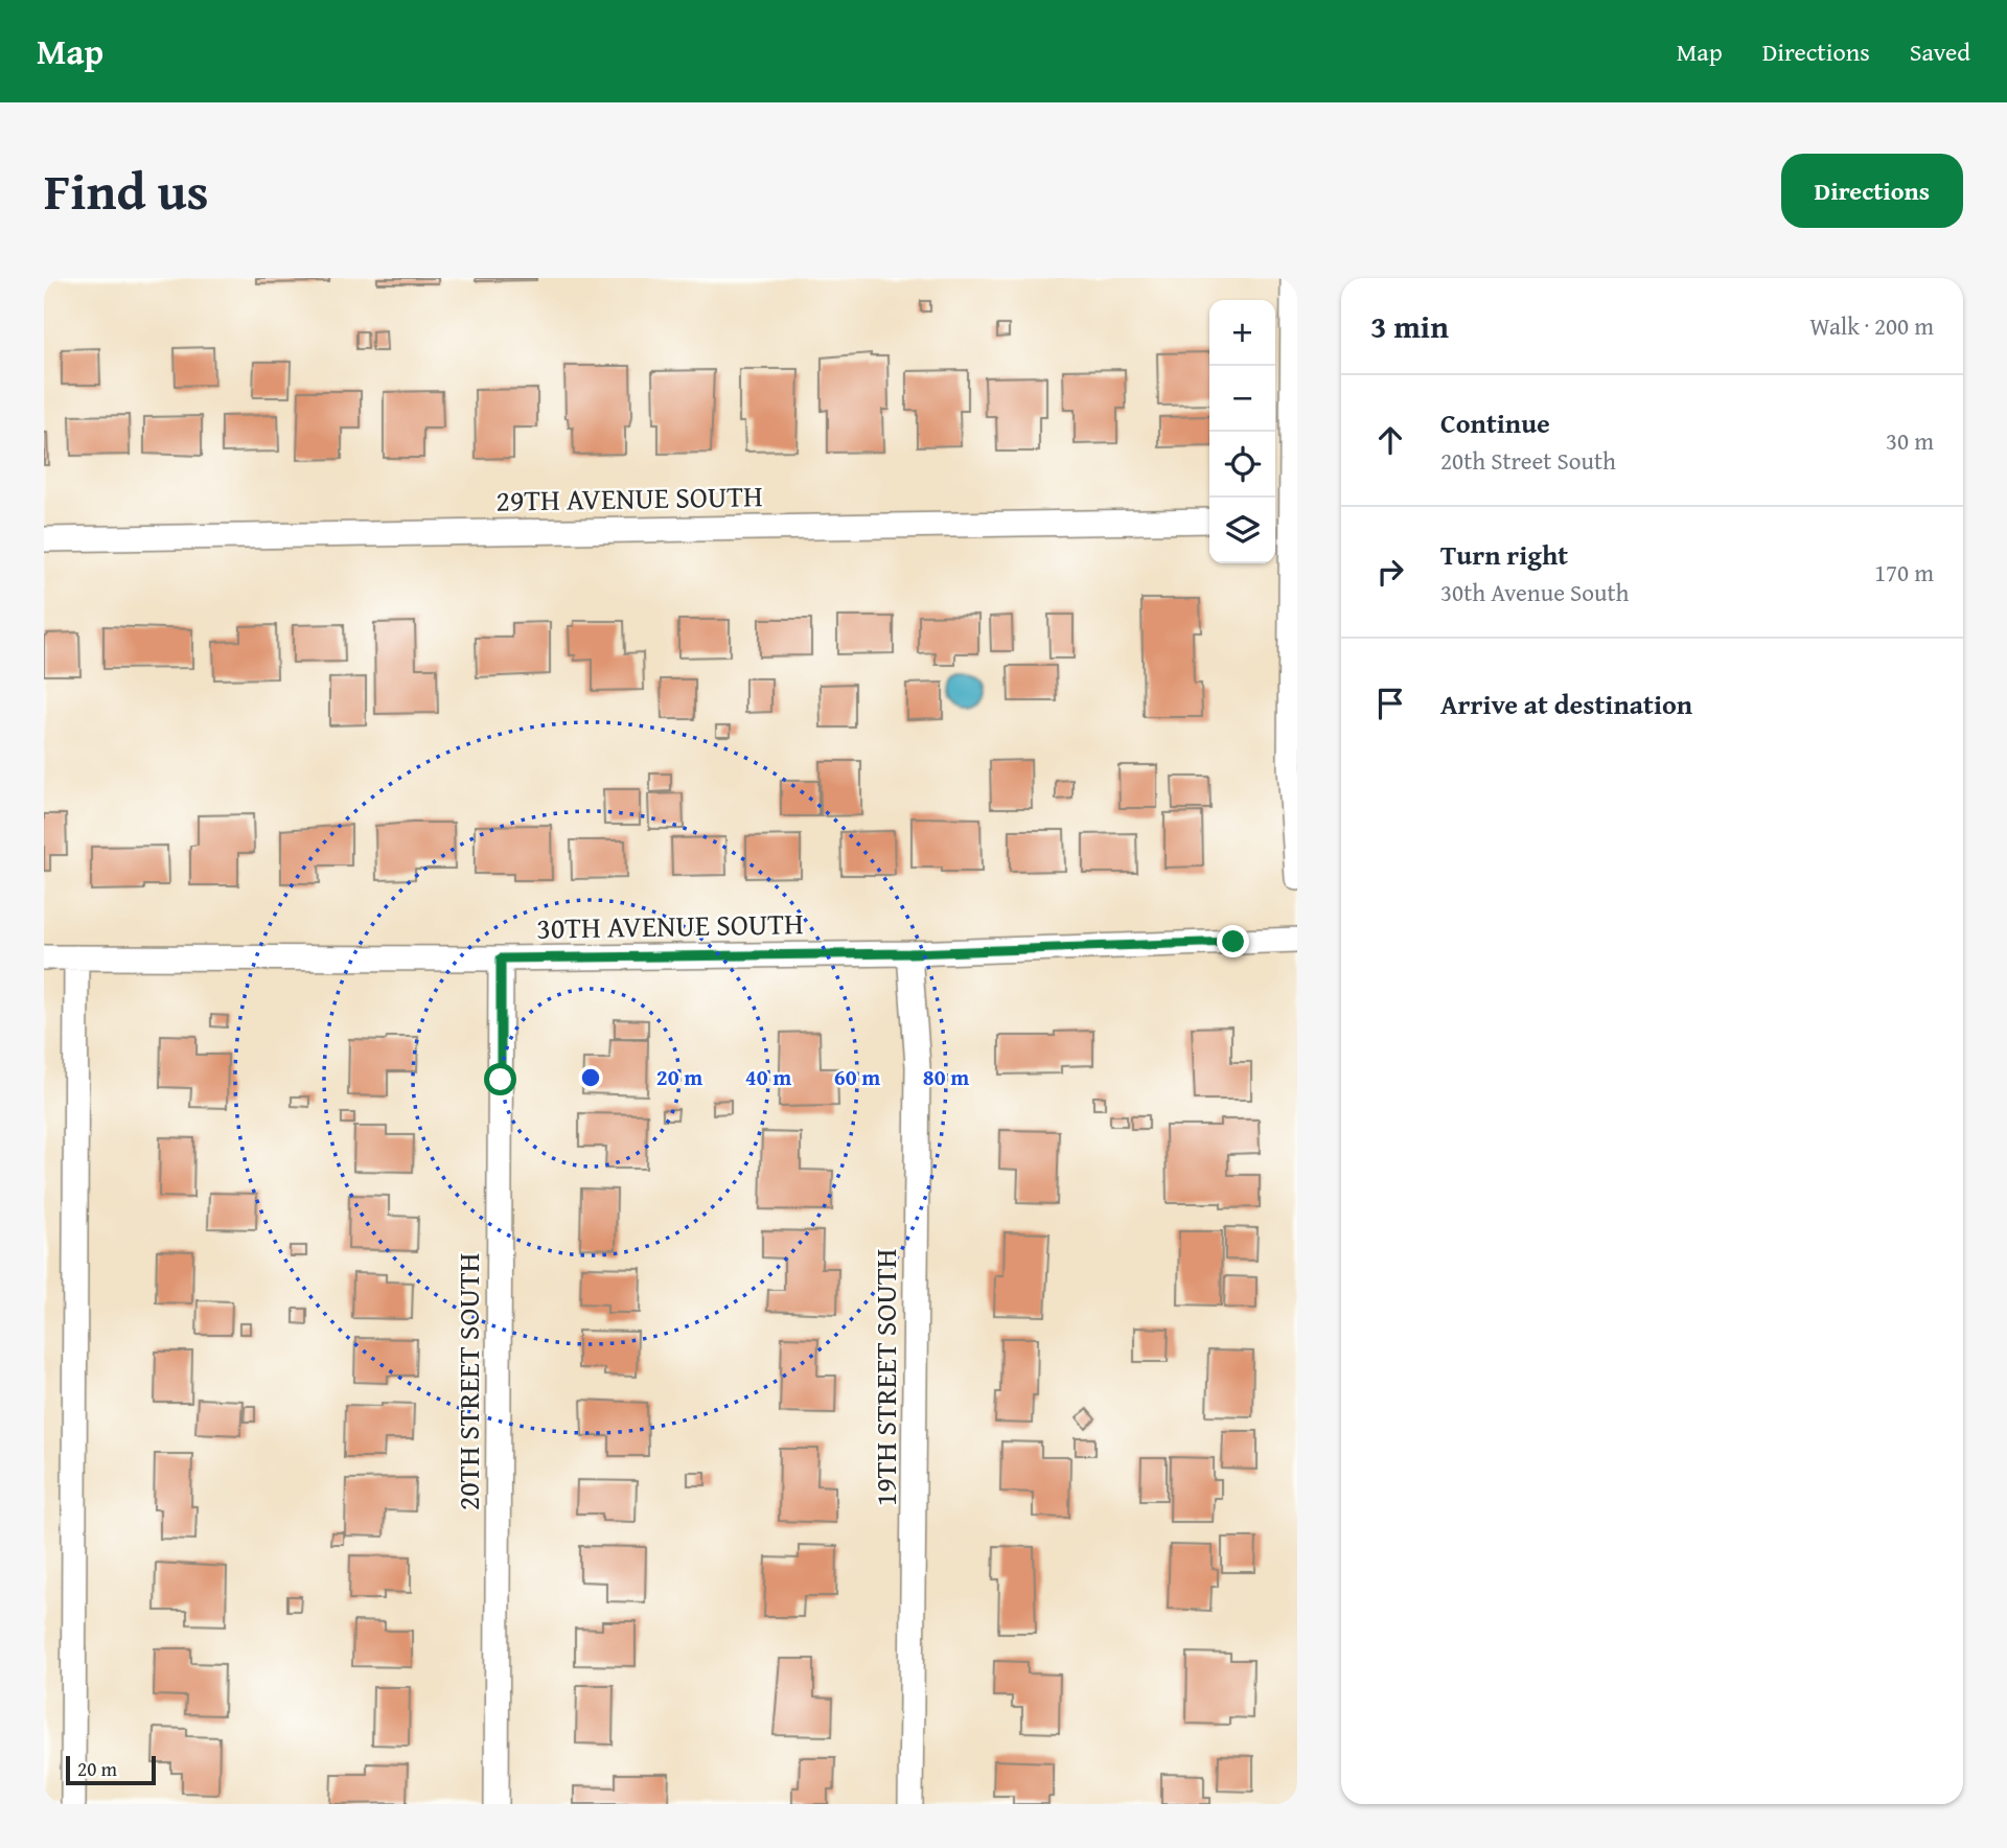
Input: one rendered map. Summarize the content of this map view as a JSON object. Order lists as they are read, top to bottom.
{
  "streets": {
    "street": [
      "29TH AVENUE SOUTH",
      "30TH AVENUE SOUTH",
      "19TH STREET SOUTH",
      "20TH STREET SOUTH"
    ]
  },
  "crossings": [
    ["30TH AVENUE SOUTH", "19TH STREET SOUTH"],
    ["30TH AVENUE SOUTH", "20TH STREET SOUTH"]
  ],
  "scale_bar": "20 m",
  "page": {
    "header": "Map",
    "nav": ["Map", "Directions", "Saved"],
    "title": "Find us",
    "buttons": "Directions",
    "heading": ["3 min", "Walk · 200 m"],
    "map_buttons": ["+", "−"],
    "list": [
      ["Continue", "20th Street South", "30 m"],
      ["Turn right", "30th Avenue South", "170 m"],
      "Arrive at destination"
    ],
    "scale": "20 m"
  },
  "rings": [
    "20 m",
    "40 m",
    "60 m",
    "80 m"
  ]
}
